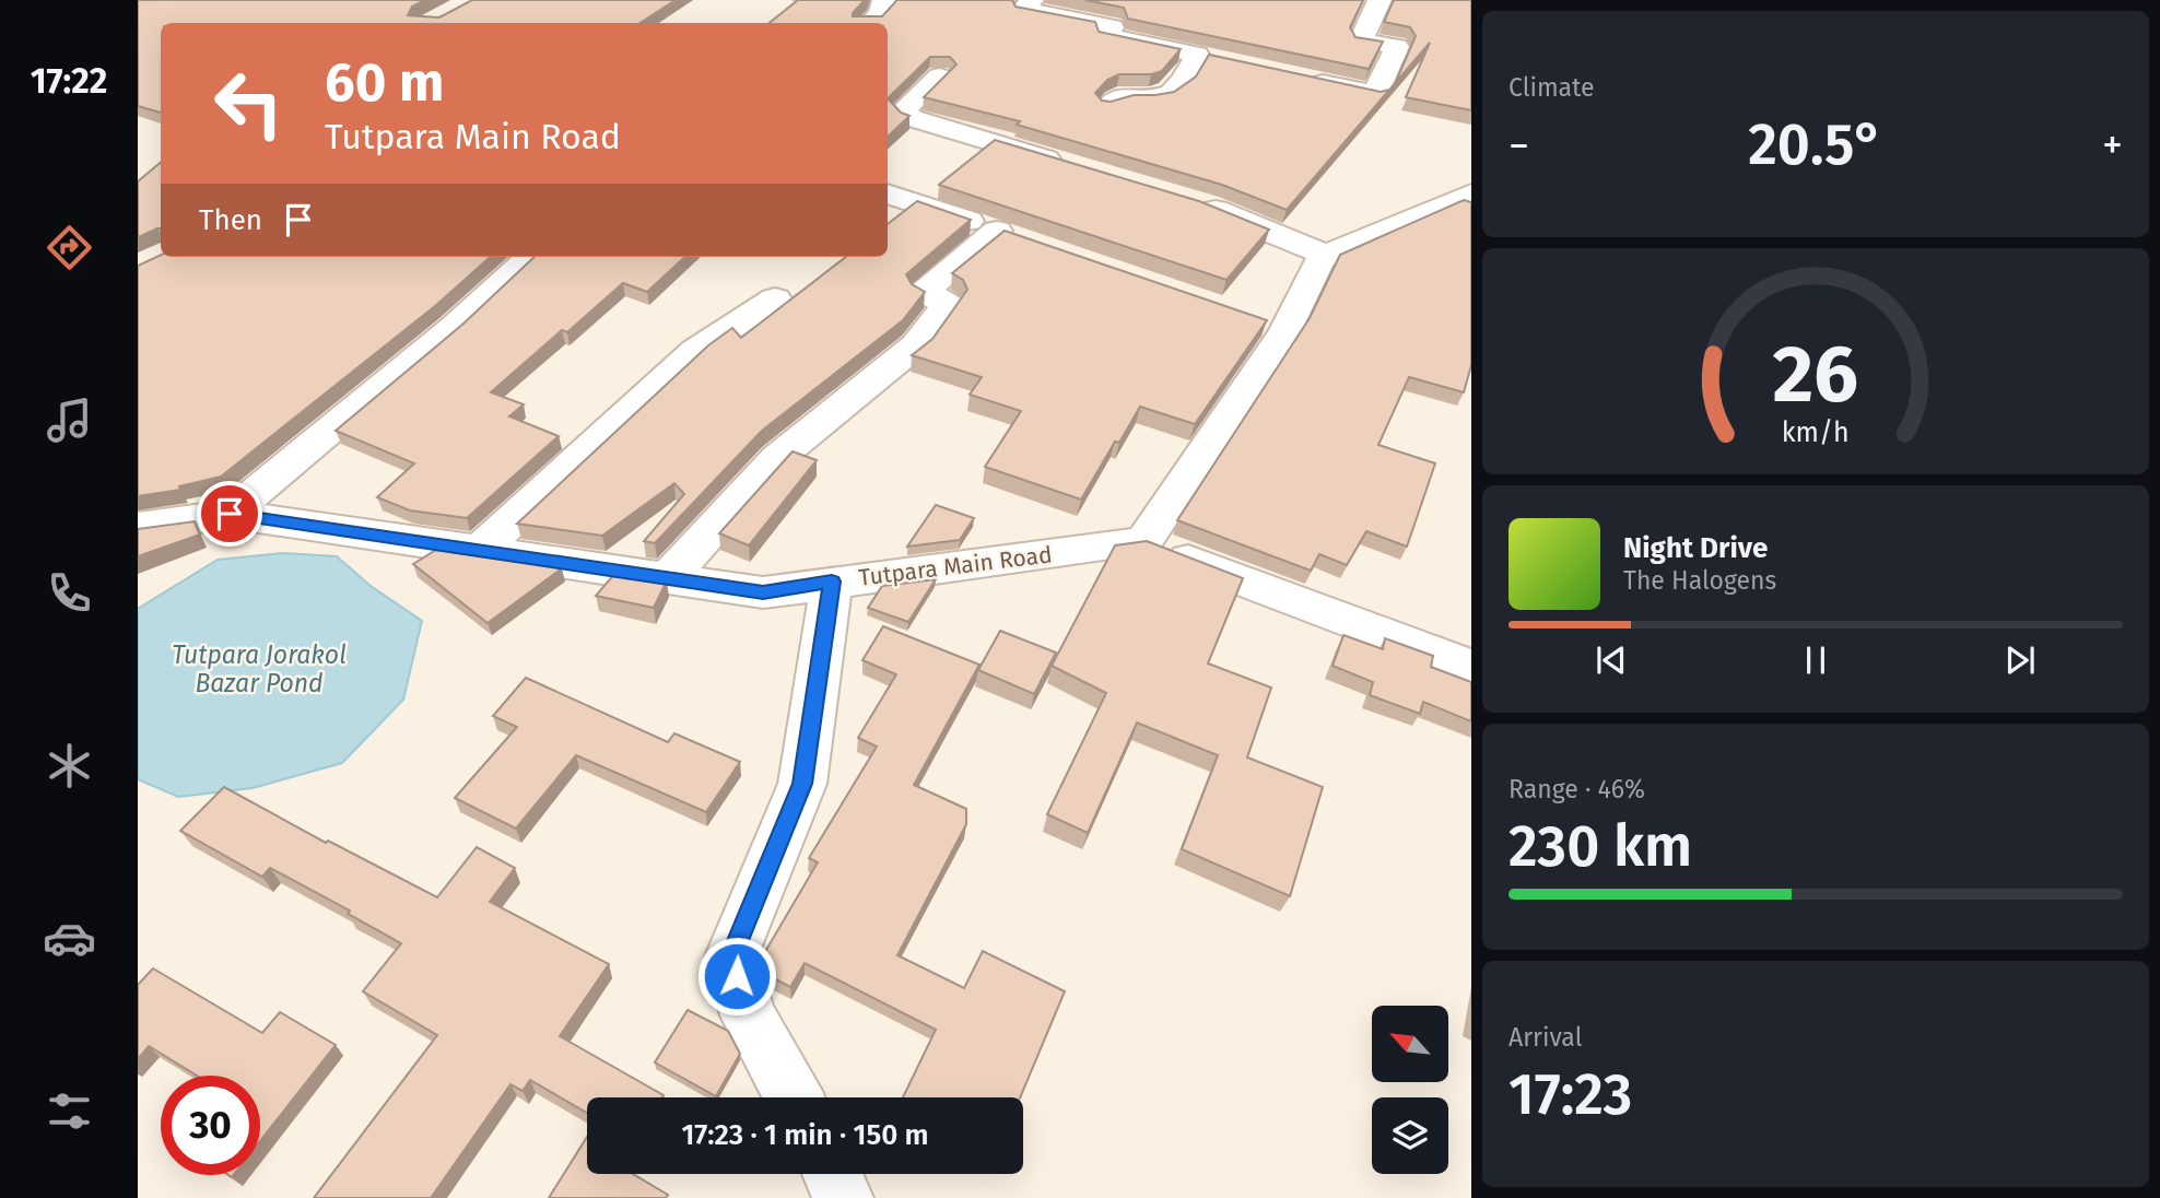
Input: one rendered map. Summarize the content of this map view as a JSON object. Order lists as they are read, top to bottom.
{
  "streets": {
    "street": ["Tutpara Main Road"]
  },
  "water": ["Tutpara Jorakol Bazar Pond"],
  "north": "top left",
  "page": {
    "tabs": "17:22",
    "tile": [
      "Climate",
      ["Range · 46%", "230 km"],
      ["Arrival", "17:23"]
    ],
    "turn": ["60 m", "Tutpara Main Road"],
    "heat": ["−", "20.5°", "+"],
    "then": "Then",
    "song": ["Night Drive", "The Halogens"],
    "limit": "30",
    "trip": "17:23 · 1 min · 150 m",
    "gauge": ["26", "km/h"]
  }
}
